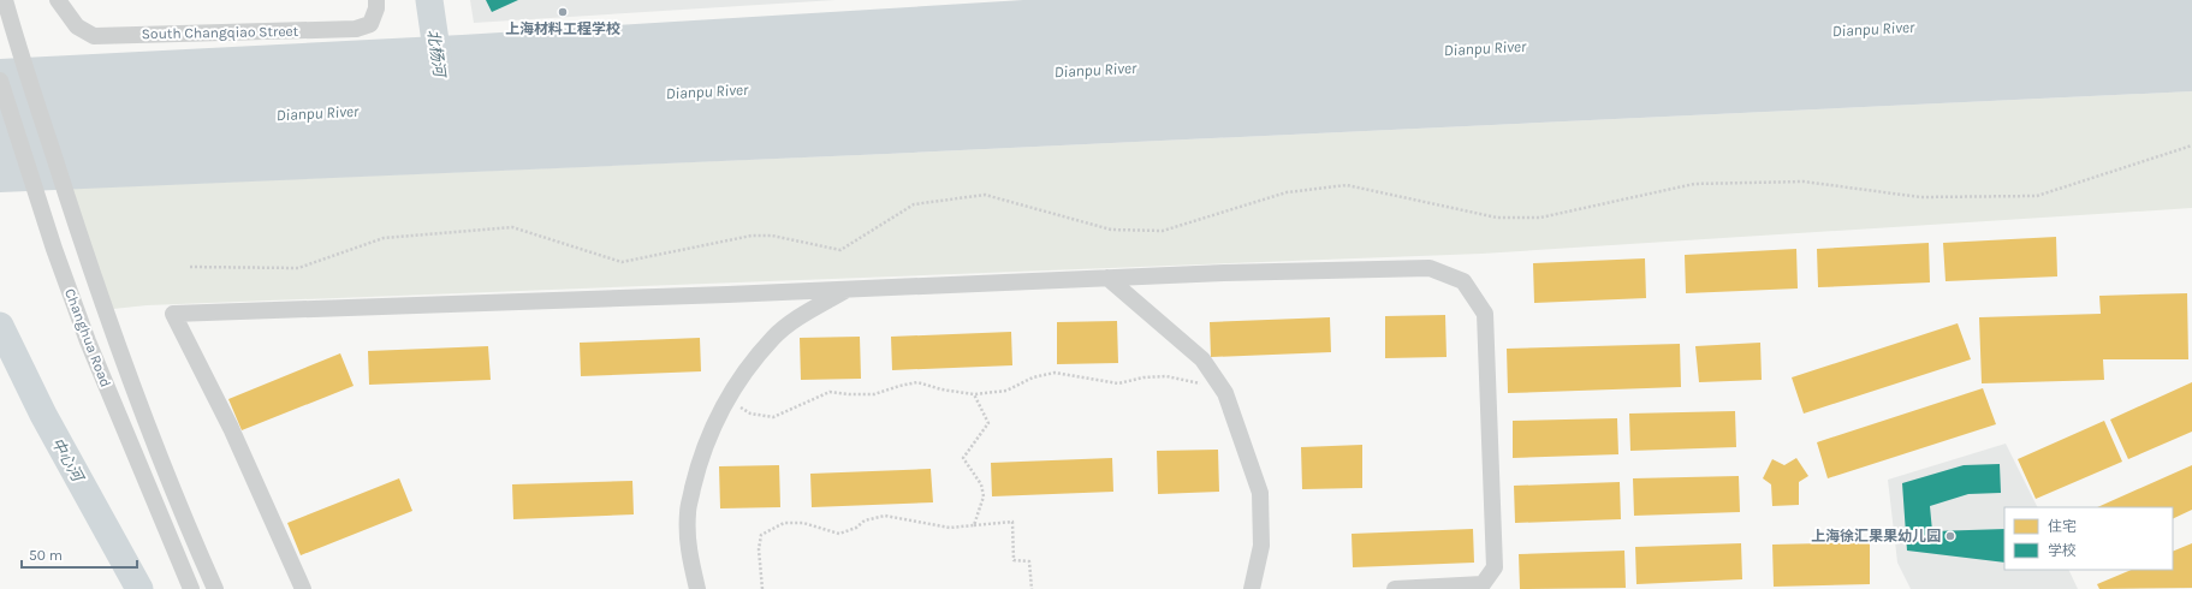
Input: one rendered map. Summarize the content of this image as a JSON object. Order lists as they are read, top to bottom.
{
  "streets": {
    "street": ["South Changqiao Street", "Changhua Road"]
  },
  "water": ["Dianpu River", "北杨河", "中心河"],
  "places": ["上海材料工程学校", "上海徐汇果果幼儿园"],
  "legend": ["住宅", "学校"],
  "scale_bar": "50 m"
}
